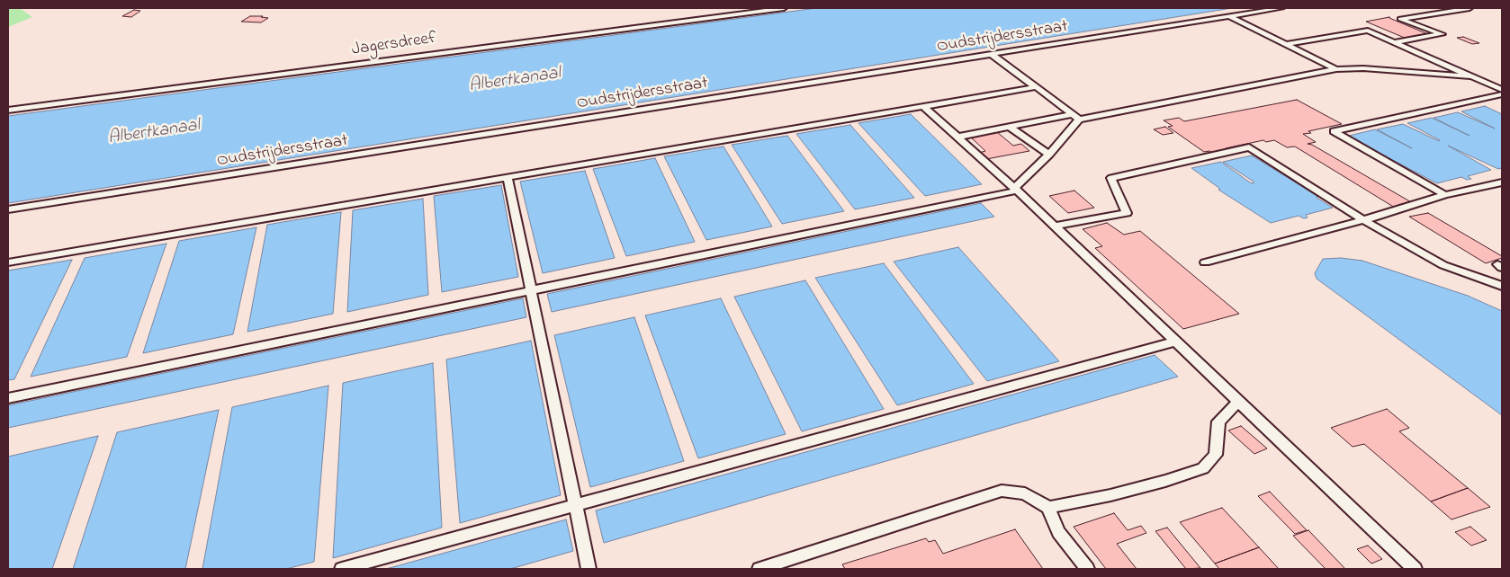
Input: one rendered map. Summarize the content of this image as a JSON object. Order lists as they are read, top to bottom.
{
  "streets": {
    "lane": ["Oudstrijdersstraat", "Jagersdreef"]
  },
  "water": ["Albertkanaal"]
}
